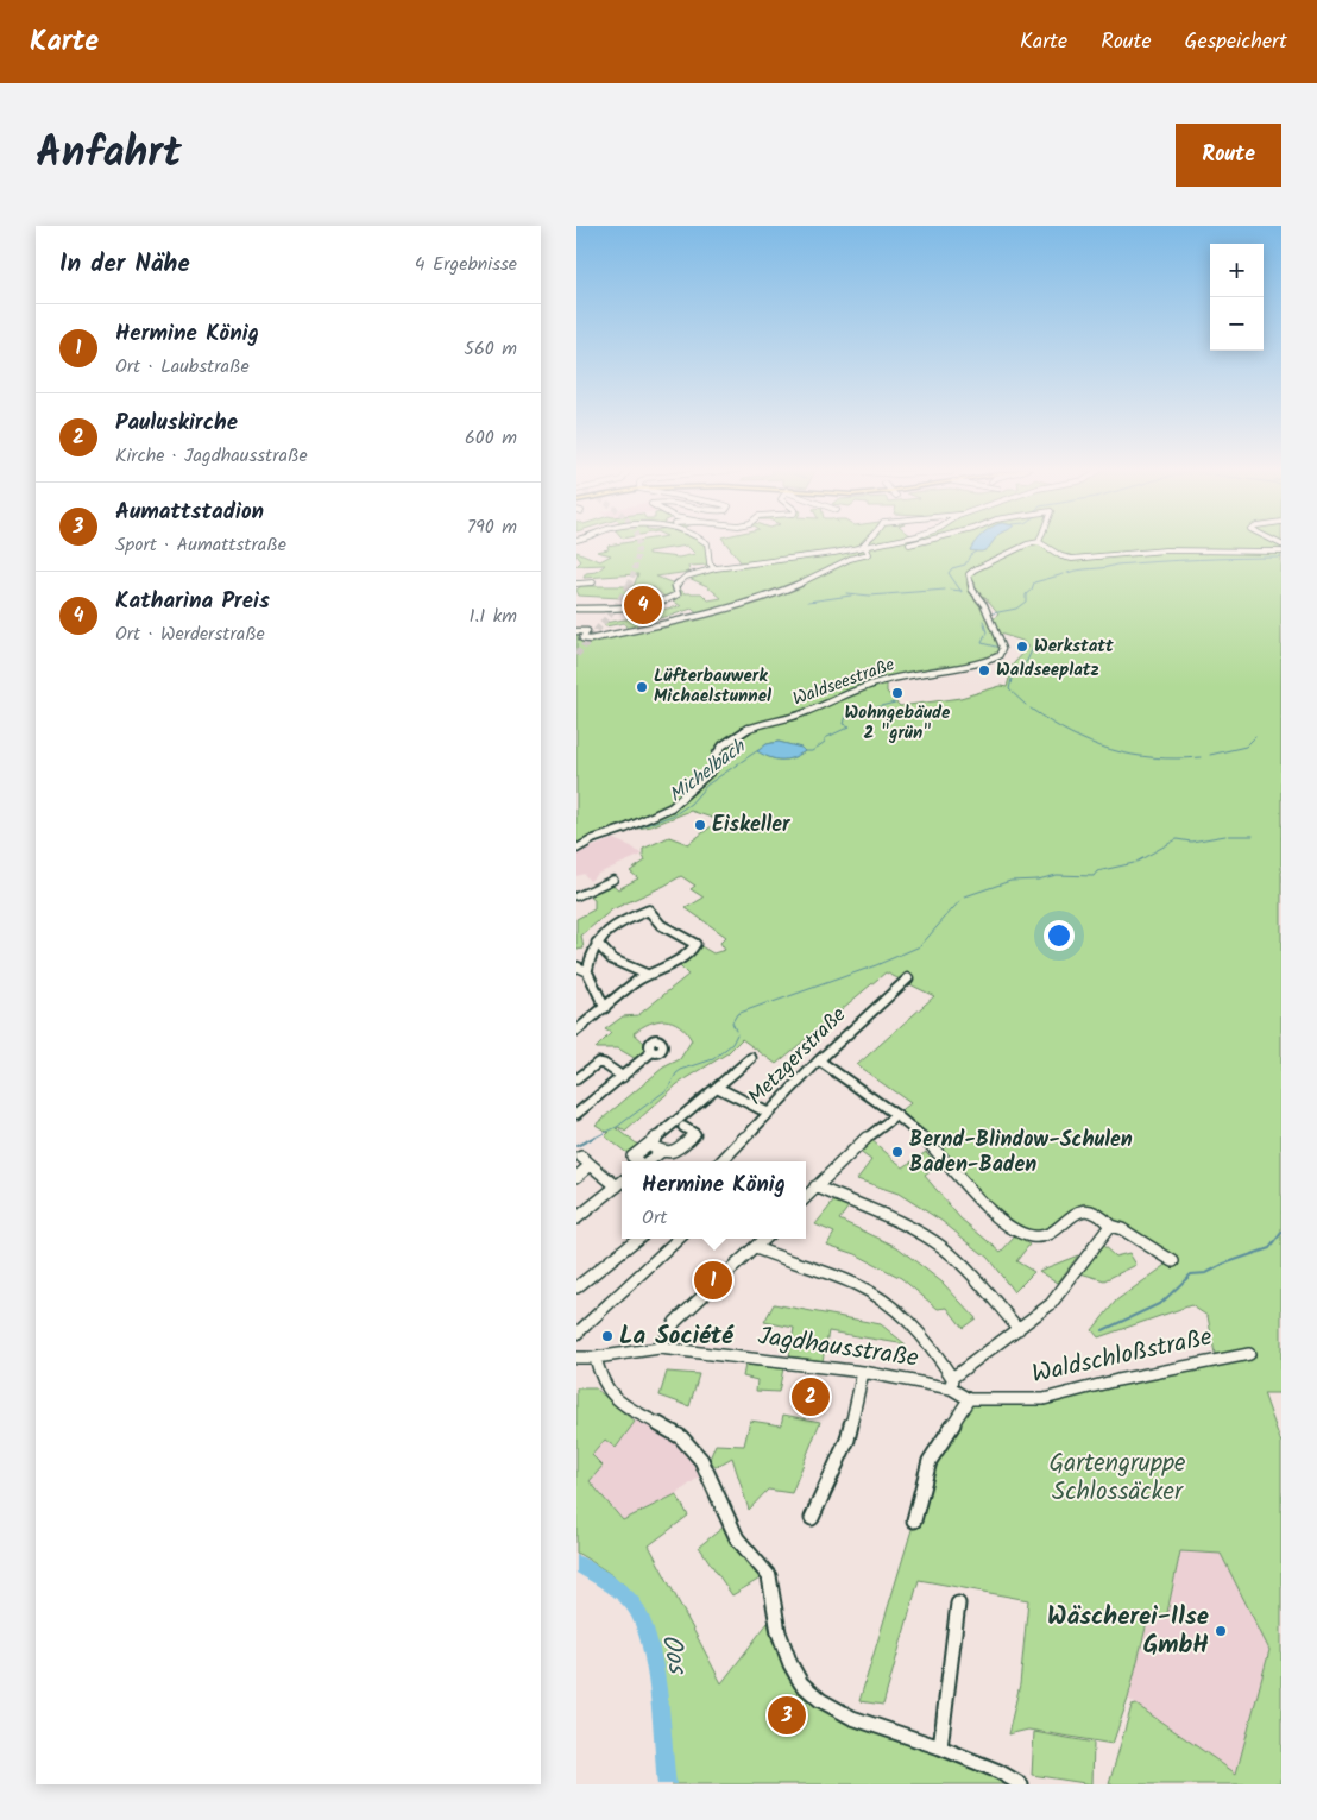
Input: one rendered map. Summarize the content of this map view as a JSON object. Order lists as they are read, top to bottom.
{
  "streets": {
    "street": [
      "Waldseestraße",
      "Metzgerstraße",
      "Jagdhausstraße",
      "Waldschloßstraße"
    ]
  },
  "crossings": [
    ["Jagdhausstraße", "Waldschloßstraße"]
  ],
  "water": ["Michelbach", "Oos"],
  "parks": ["Gartengruppe Schlossäcker"],
  "places": [
    "Werkstatt",
    "Waldseeplatz",
    "Lüfterbauwerk Michaelstunnel",
    "Wohngebäude 2 \"grün\"",
    "Eiskeller",
    "Bernd-Blindow-Schulen Baden-Baden",
    "La Société",
    "Wäscherei-Ilse GmbH"
  ],
  "page": {
    "header": "Karte",
    "nav": ["Karte", "Route", "Gespeichert"],
    "title": "Anfahrt",
    "buttons": "Route",
    "heading": ["In der Nähe", "4 Ergebnisse"],
    "map_buttons": ["+", "−"],
    "list": [
      {
        "mark": "1",
        "name": "Hermine König",
        "note": "Ort · Laubstraße",
        "value": "560 m"
      },
      {
        "mark": "2",
        "name": "Pauluskirche",
        "note": "Kirche · Jagdhausstraße",
        "value": "600 m"
      },
      {
        "mark": "3",
        "name": "Aumattstadion",
        "note": "Sport · Aumattstraße",
        "value": "790 m"
      },
      {
        "mark": "4",
        "name": "Katharina Preis",
        "note": "Ort · Werderstraße",
        "value": "1.1 km"
      }
    ],
    "pins": [
      "4",
      "1",
      "2",
      "3"
    ],
    "popup": ["Hermine König", "Ort"]
  }
}
